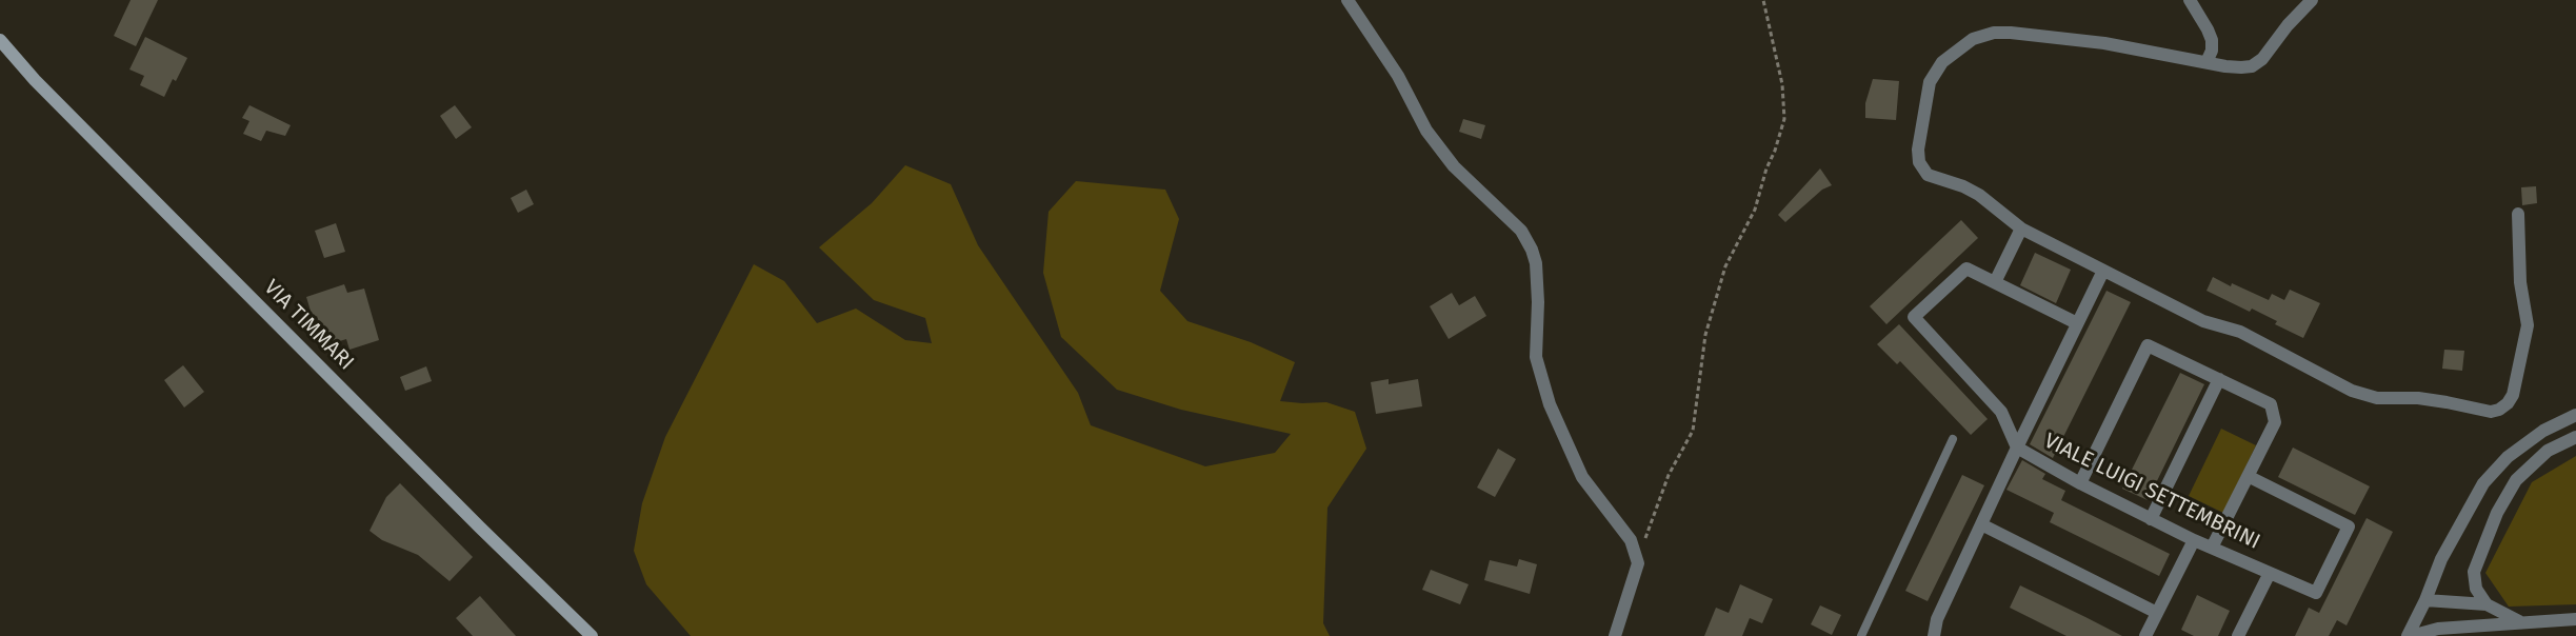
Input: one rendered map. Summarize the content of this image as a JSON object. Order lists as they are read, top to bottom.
{
  "streets": {
    "main road": ["VIA TIMMARI"],
    "street": ["VIALE LUIGI SETTEMBRINI"]
  }
}
